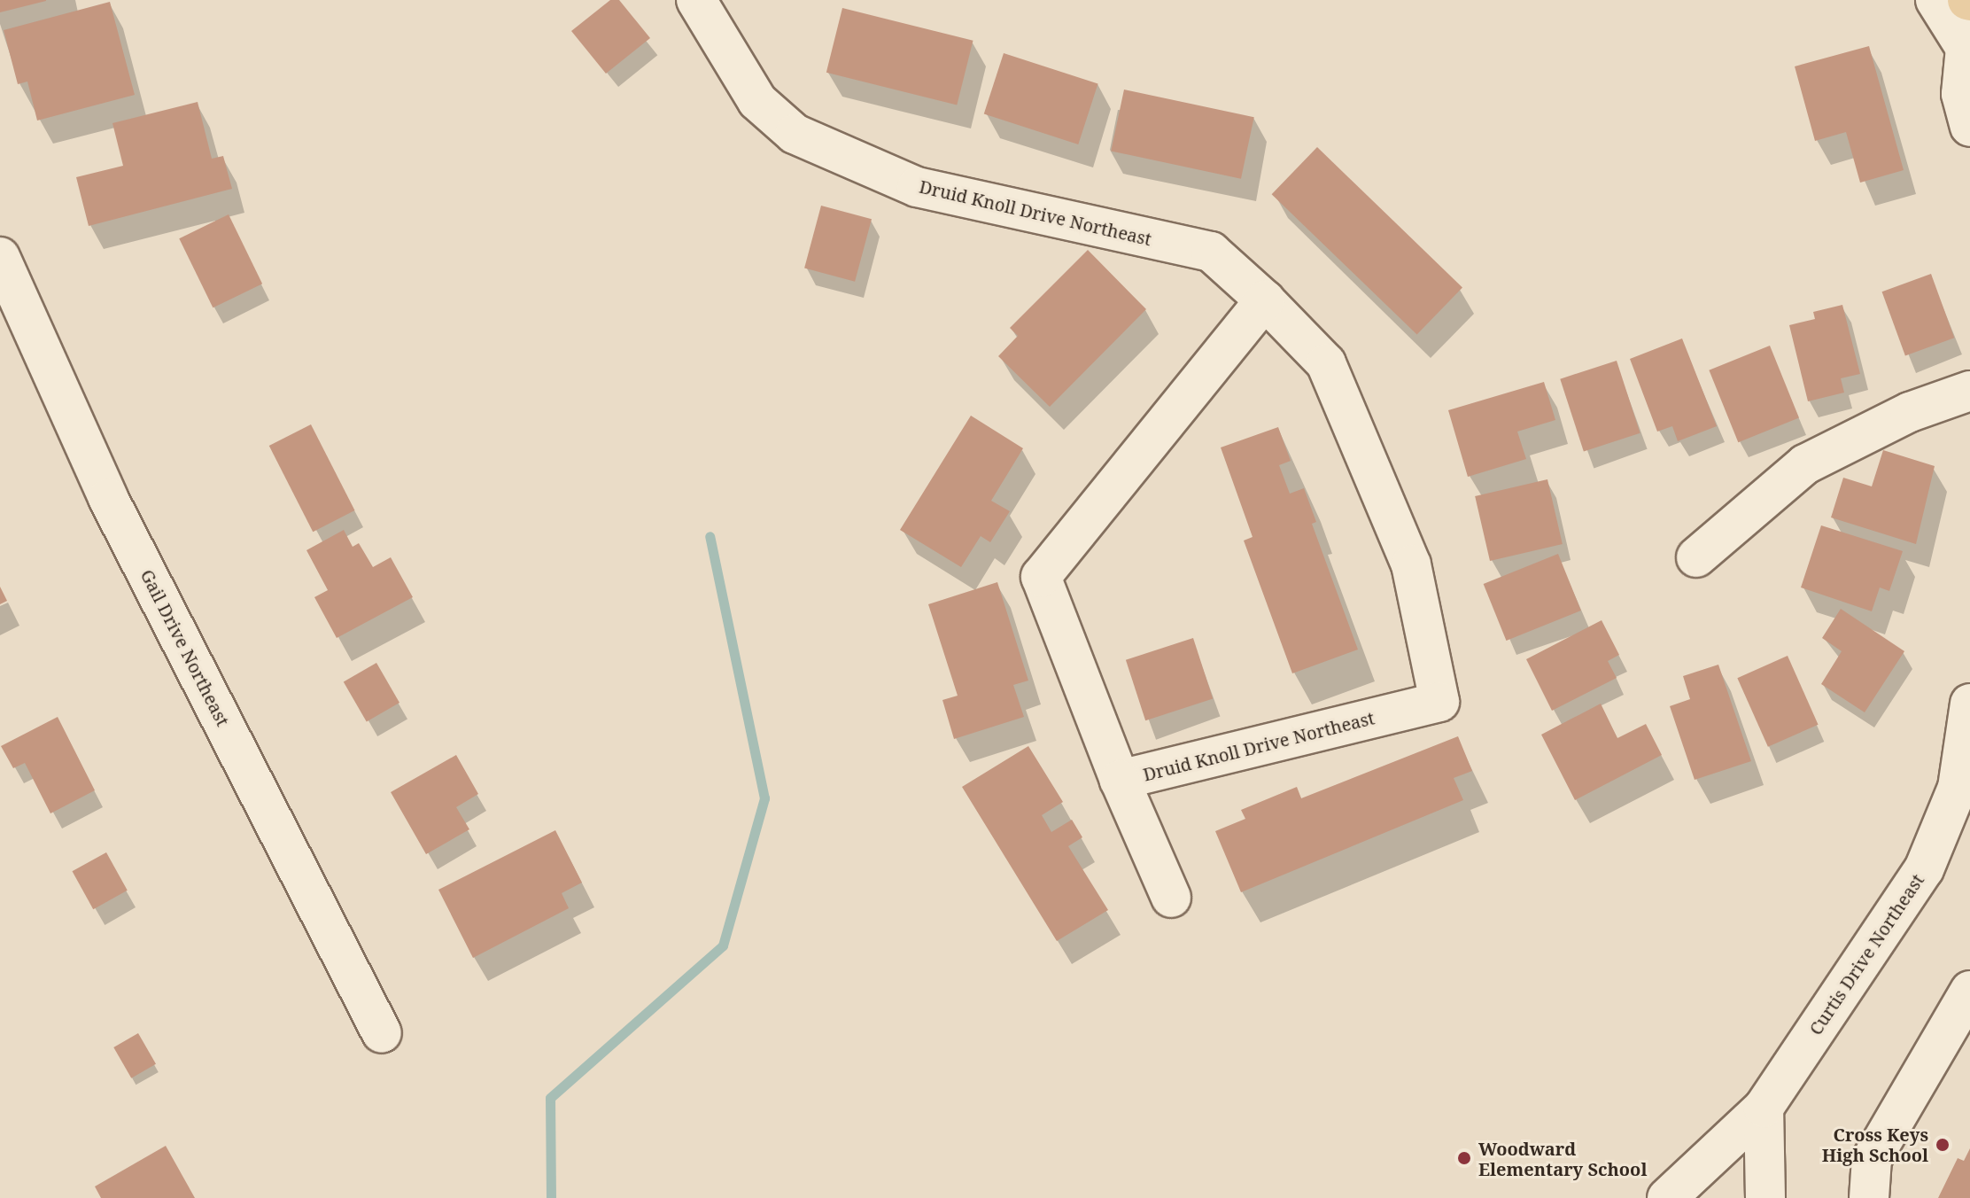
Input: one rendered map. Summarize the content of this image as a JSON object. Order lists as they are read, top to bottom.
{
  "streets": {
    "street": ["Druid Knoll Drive Northeast", "Gail Drive Northeast", "Curtis Drive Northeast"]
  },
  "places": ["Cross Keys High School", "Woodward Elementary School"]
}
